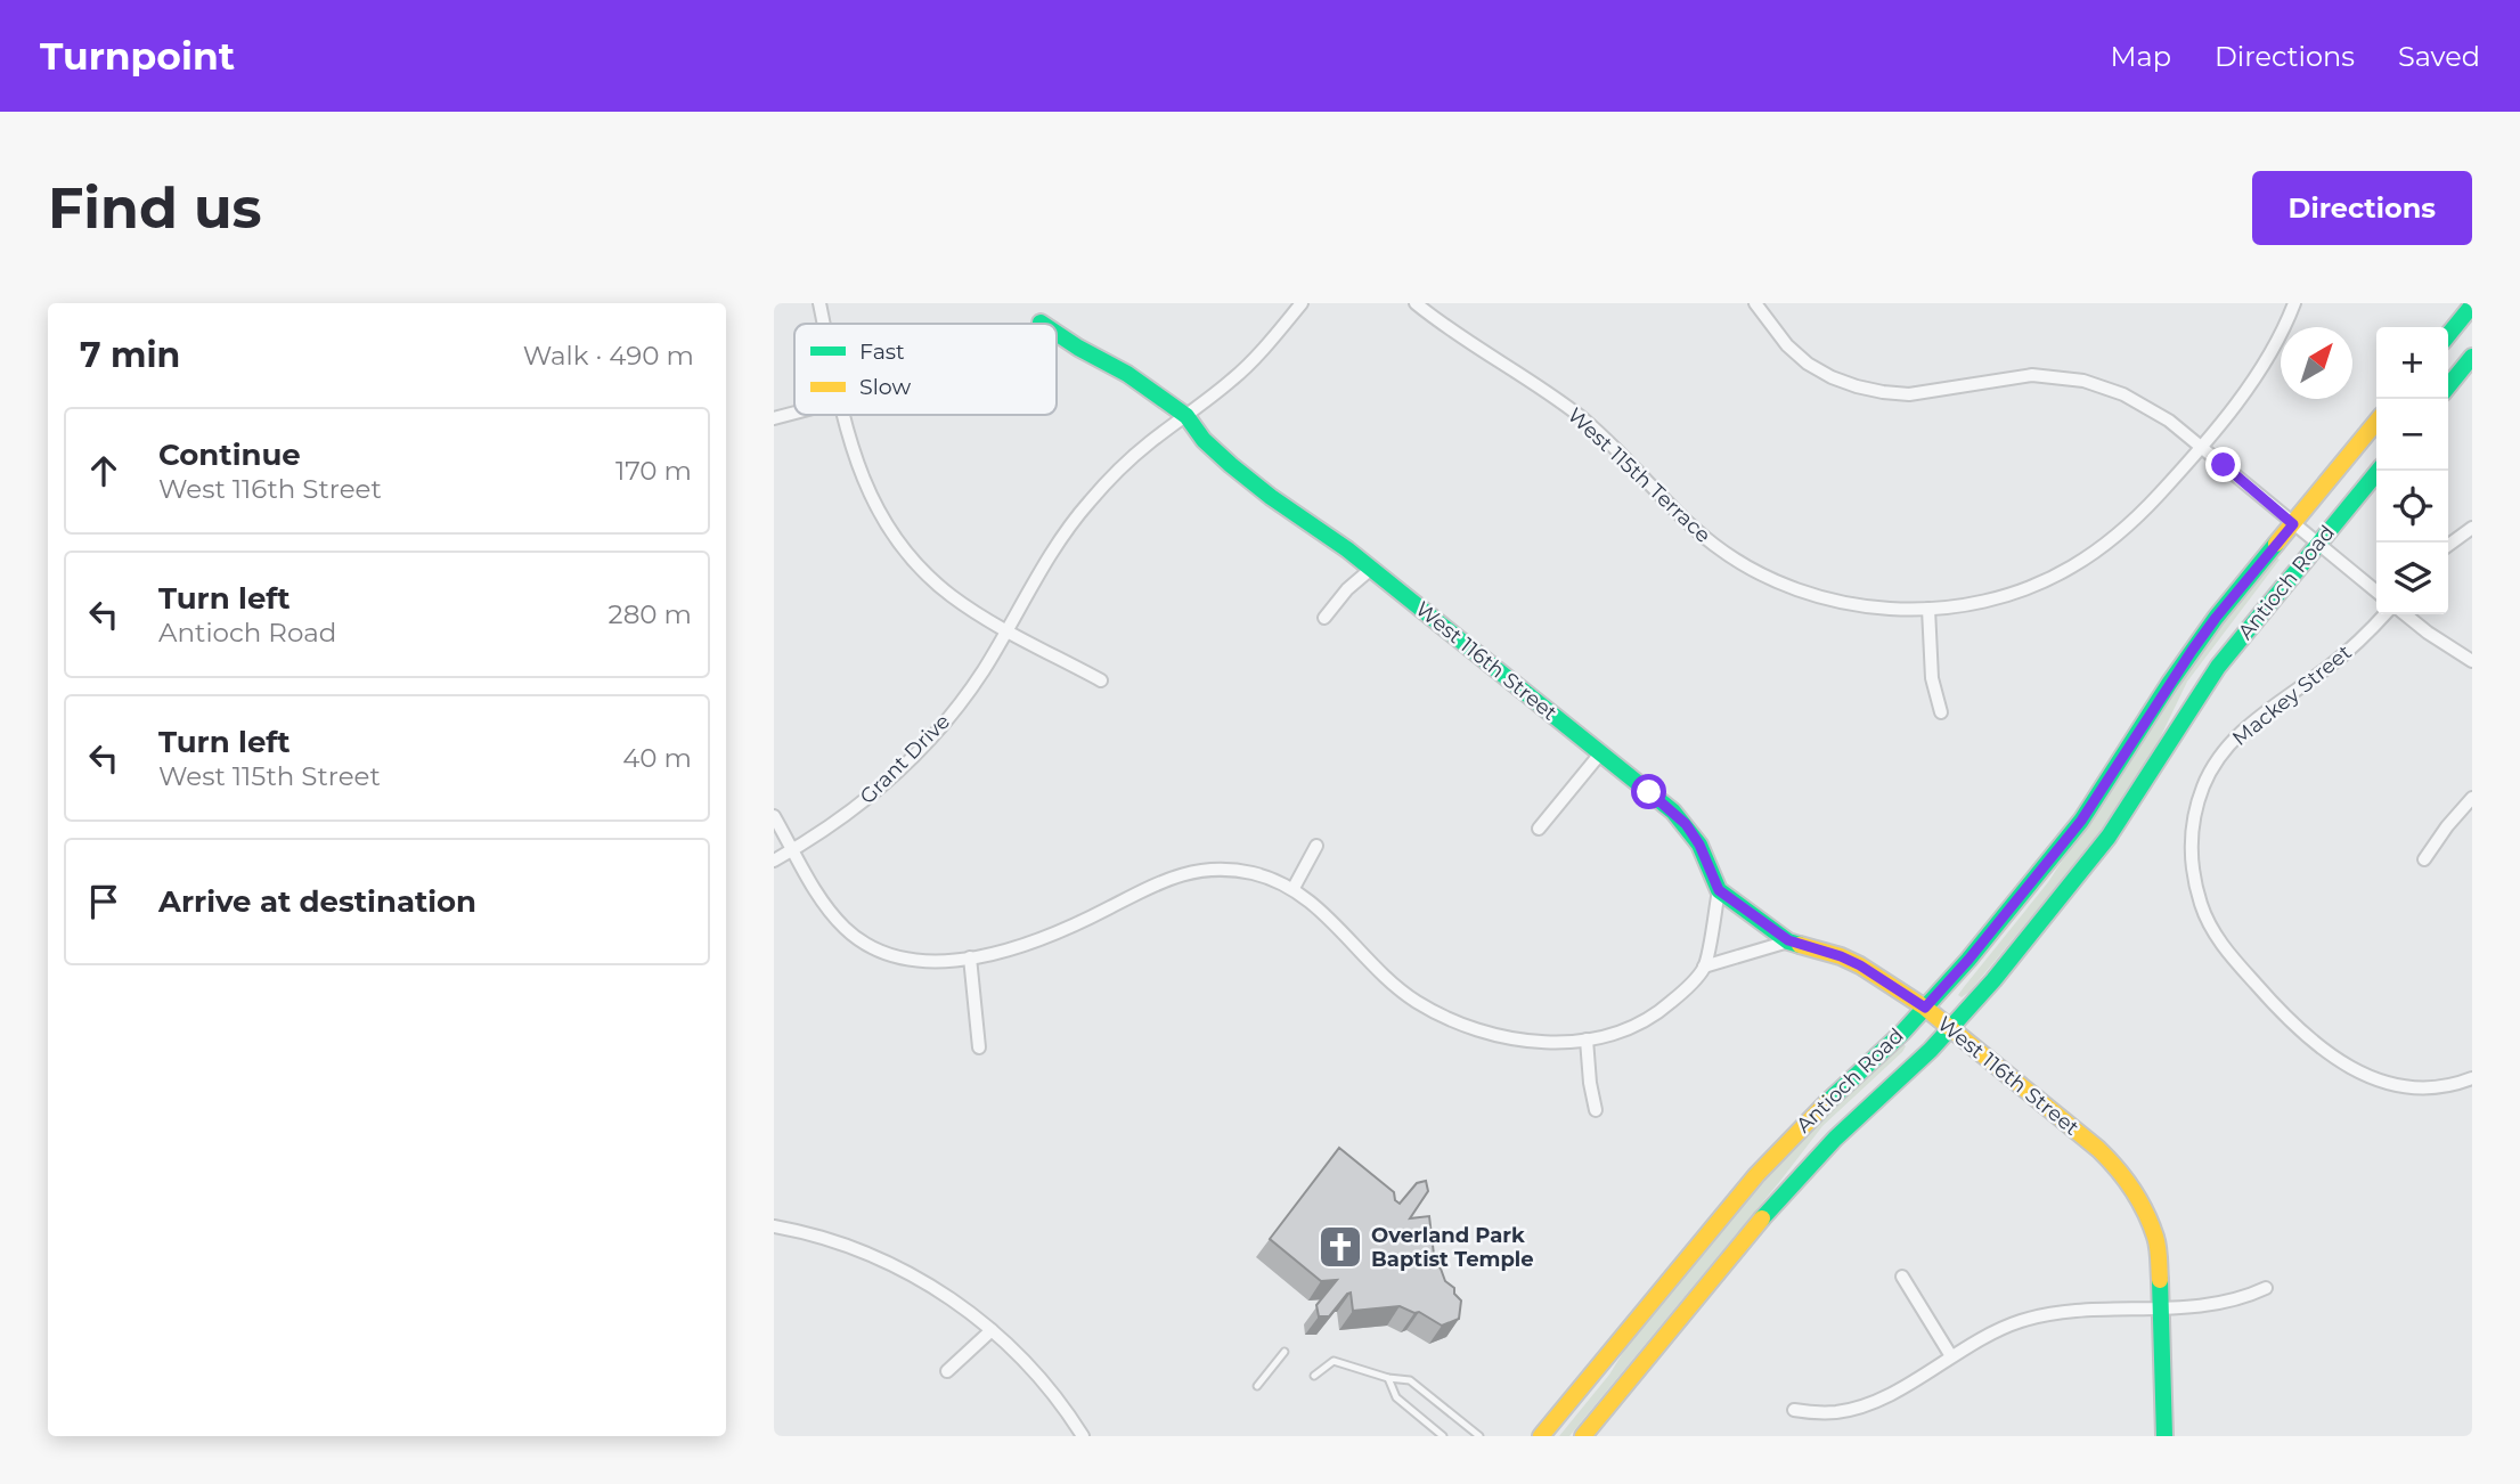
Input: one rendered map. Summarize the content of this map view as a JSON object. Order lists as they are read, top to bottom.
{
  "streets": {
    "main road": ["Antioch Road", "West 116th Street"],
    "street": ["West 115th Terrace", "Mackey Street", "Grant Drive"]
  },
  "crossings": [
    ["Antioch Road", "West 116th Street"],
    ["West 116th Street", "Grant Drive"]
  ],
  "places": {
    "church": ["Overland Park Baptist Temple"]
  },
  "legend": ["Fast", "Slow"],
  "north": "top right",
  "page": {
    "header": "Turnpoint",
    "nav": ["Map", "Directions", "Saved"],
    "buttons": "Directions",
    "title": "Find us",
    "heading": ["7 min", "Walk · 490 m"],
    "map_buttons": ["+", "−"],
    "list": [
      ["Continue", "West 116th Street", "170 m"],
      ["Turn left", "Antioch Road", "280 m"],
      ["Turn left", "West 115th Street", "40 m"],
      "Arrive at destination"
    ]
  }
}
